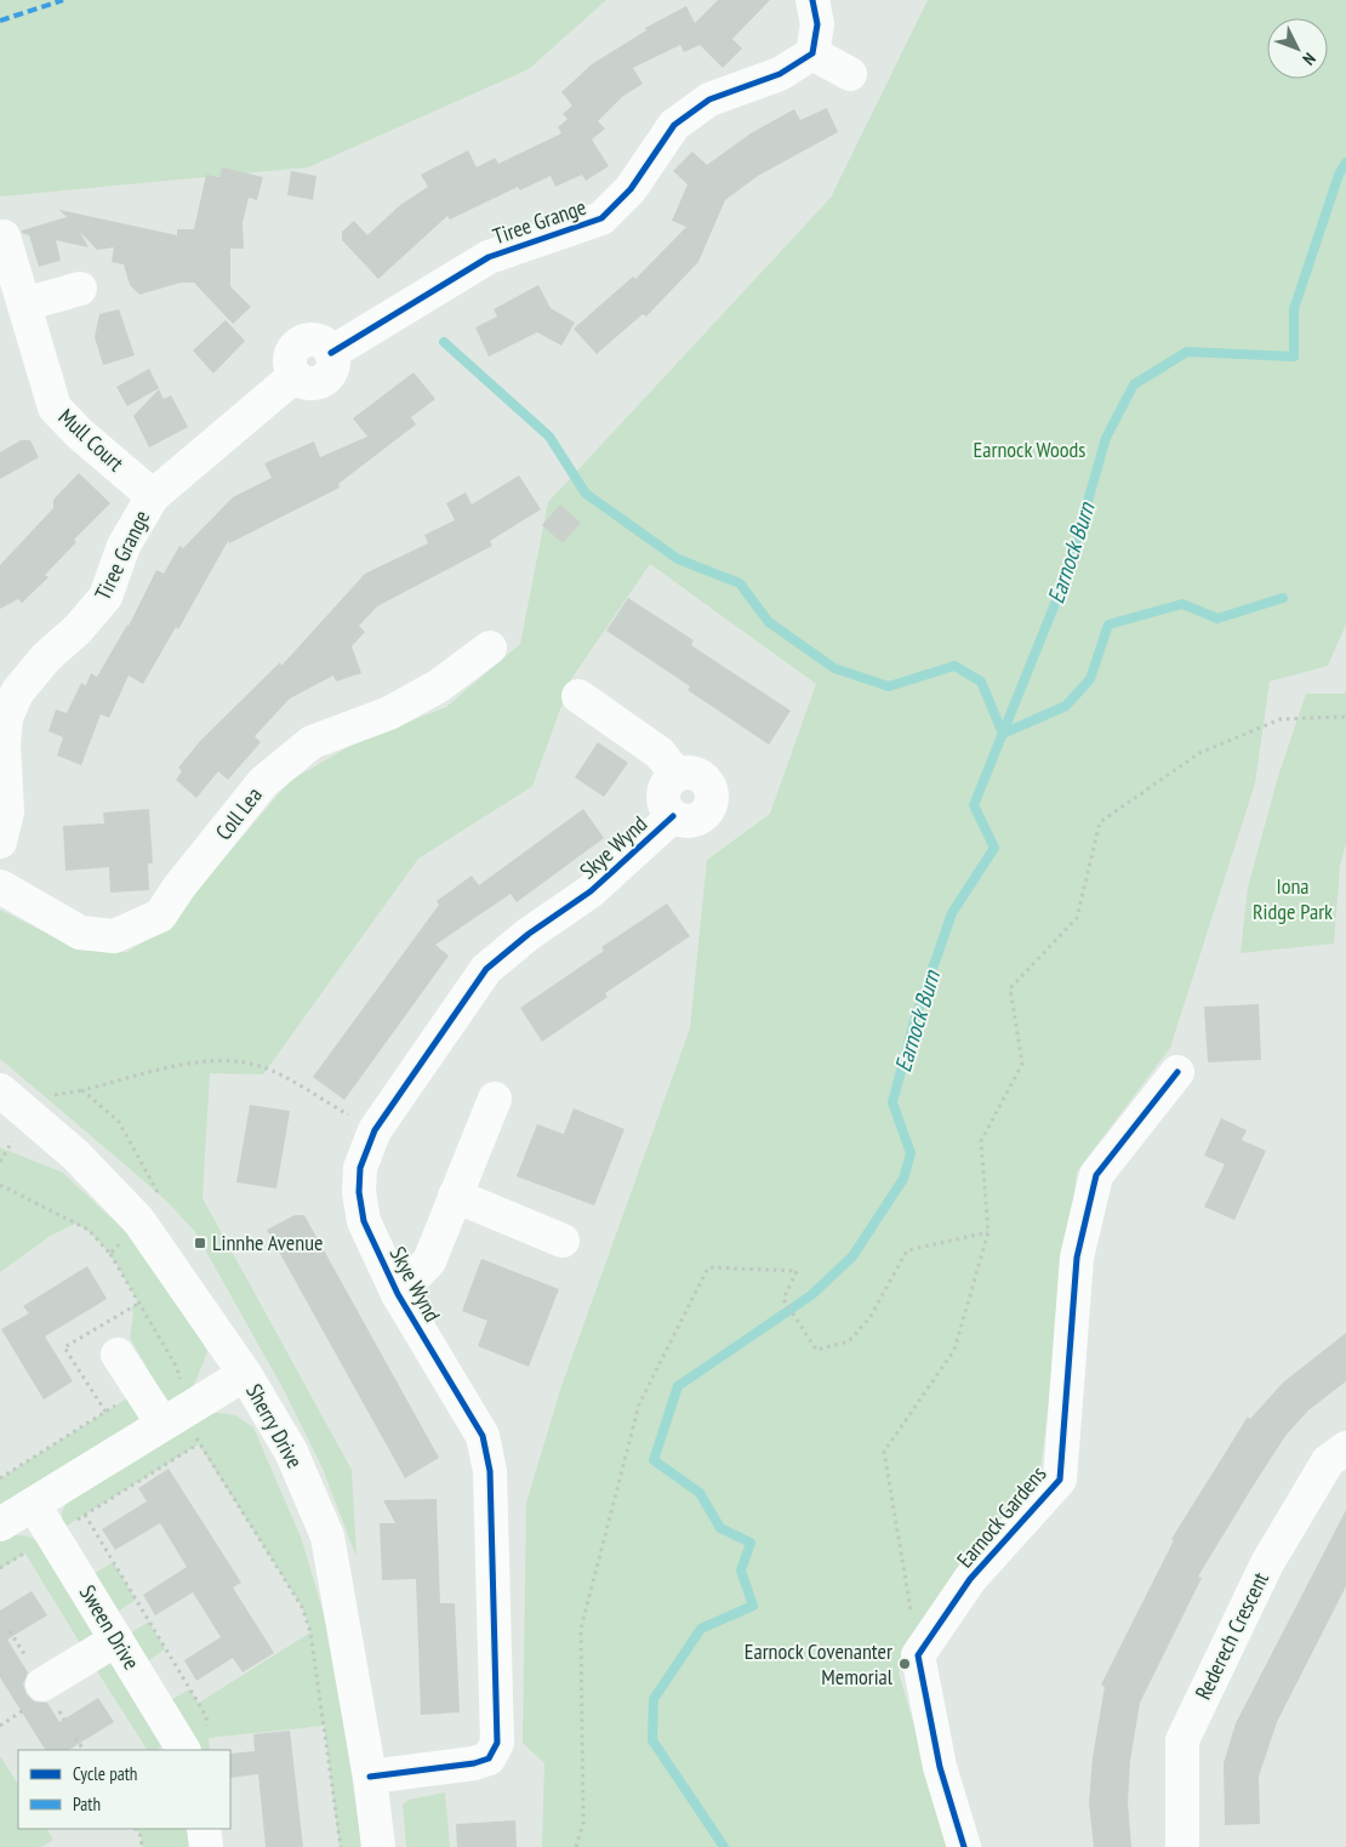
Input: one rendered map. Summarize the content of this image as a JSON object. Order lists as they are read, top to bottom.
{
  "streets": {
    "street": [
      "Tiree Grange",
      "Mull Court",
      "Coll Lea",
      "Skye Wynd",
      "Sherry Drive",
      "Earnock Gardens",
      "Sween Drive",
      "Rederech Crescent"
    ]
  },
  "crossings": [
    ["Tiree Grange", "Mull Court"],
    ["Skye Wynd", "Sherry Drive"]
  ],
  "water": ["Earnock Burn"],
  "parks": ["Earnock Woods", "Iona Ridge Park"],
  "places": {
    "transit": ["Linnhe Avenue"],
    "other": ["Earnock Covenanter Memorial"]
  },
  "legend": ["Cycle path", "Path"],
  "north": "bottom right"
}
